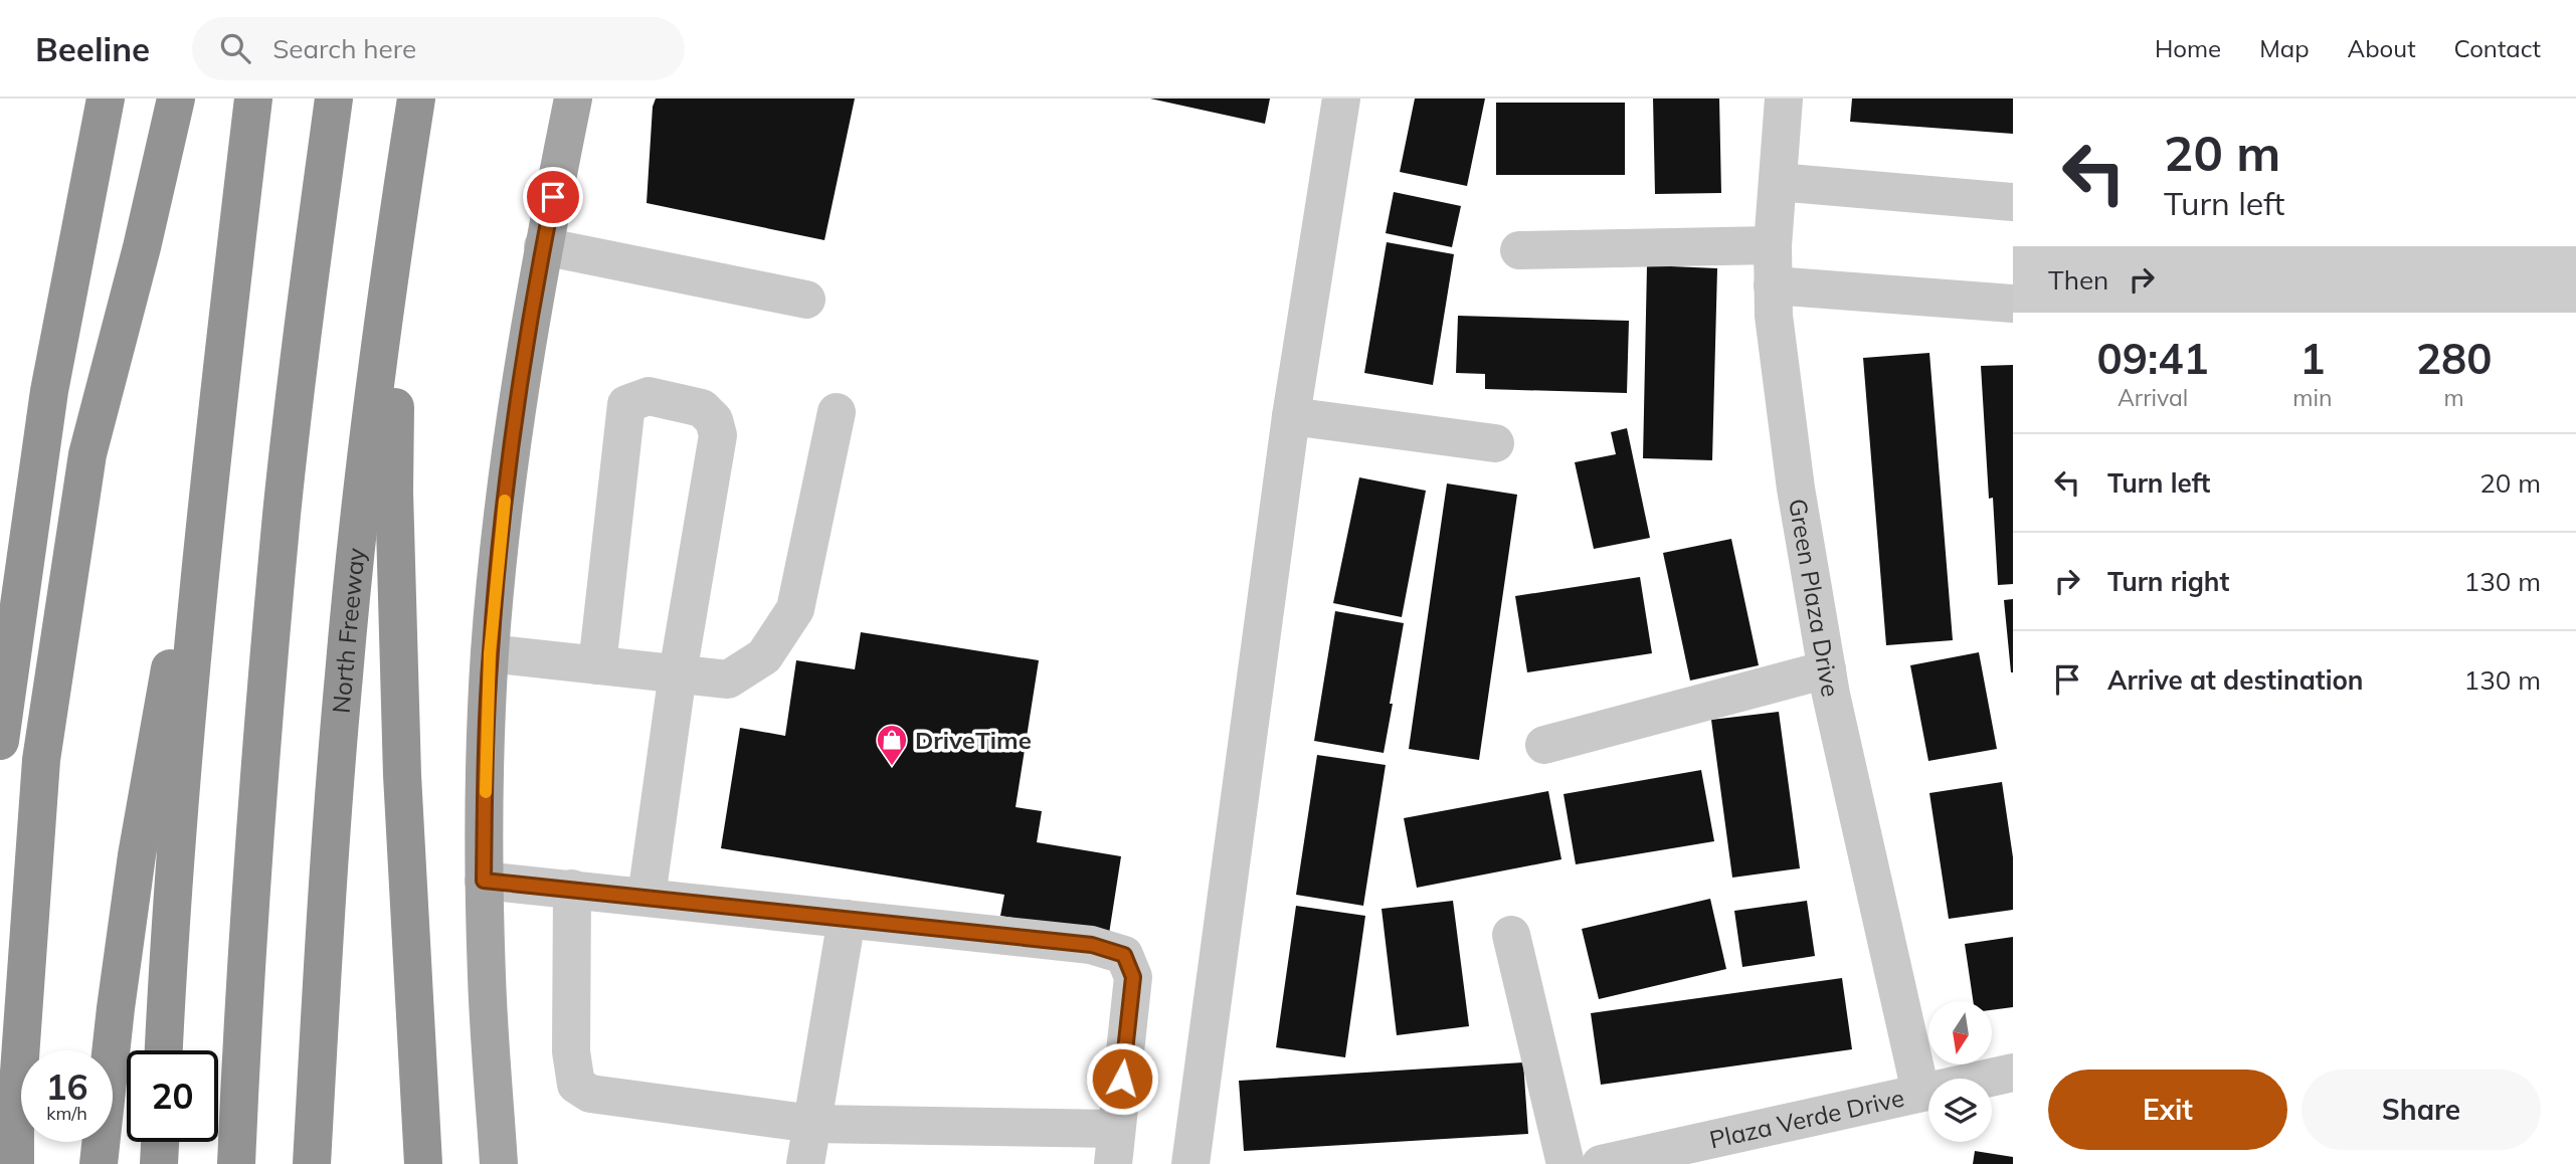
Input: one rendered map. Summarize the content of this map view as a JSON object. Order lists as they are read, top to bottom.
{
  "streets": {
    "highway": ["North Freeway"],
    "street": ["Green Plaza Drive", "Plaza Verde Drive"]
  },
  "crossings": [
    ["Green Plaza Drive", "Plaza Verde Drive"]
  ],
  "places": {
    "shop": ["DriveTime"]
  },
  "north": "bottom",
  "page": {
    "header": "Beeline",
    "search": "Search here",
    "nav": [
      "Home",
      "Map",
      "About",
      "Contact"
    ],
    "turn": ["20 m", "Turn left"],
    "then": "Then",
    "eta": [
      "09:41",
      "Arrival",
      "1",
      "min",
      "280",
      "m"
    ],
    "list": [
      {
        "name": "Turn left",
        "value": "20 m"
      },
      {
        "name": "Turn right",
        "value": "130 m"
      },
      {
        "name": "Arrive at destination",
        "value": "130 m"
      }
    ],
    "speed": "16 km/h",
    "limit": "20",
    "buttons": ["Exit", "Share"]
  }
}
